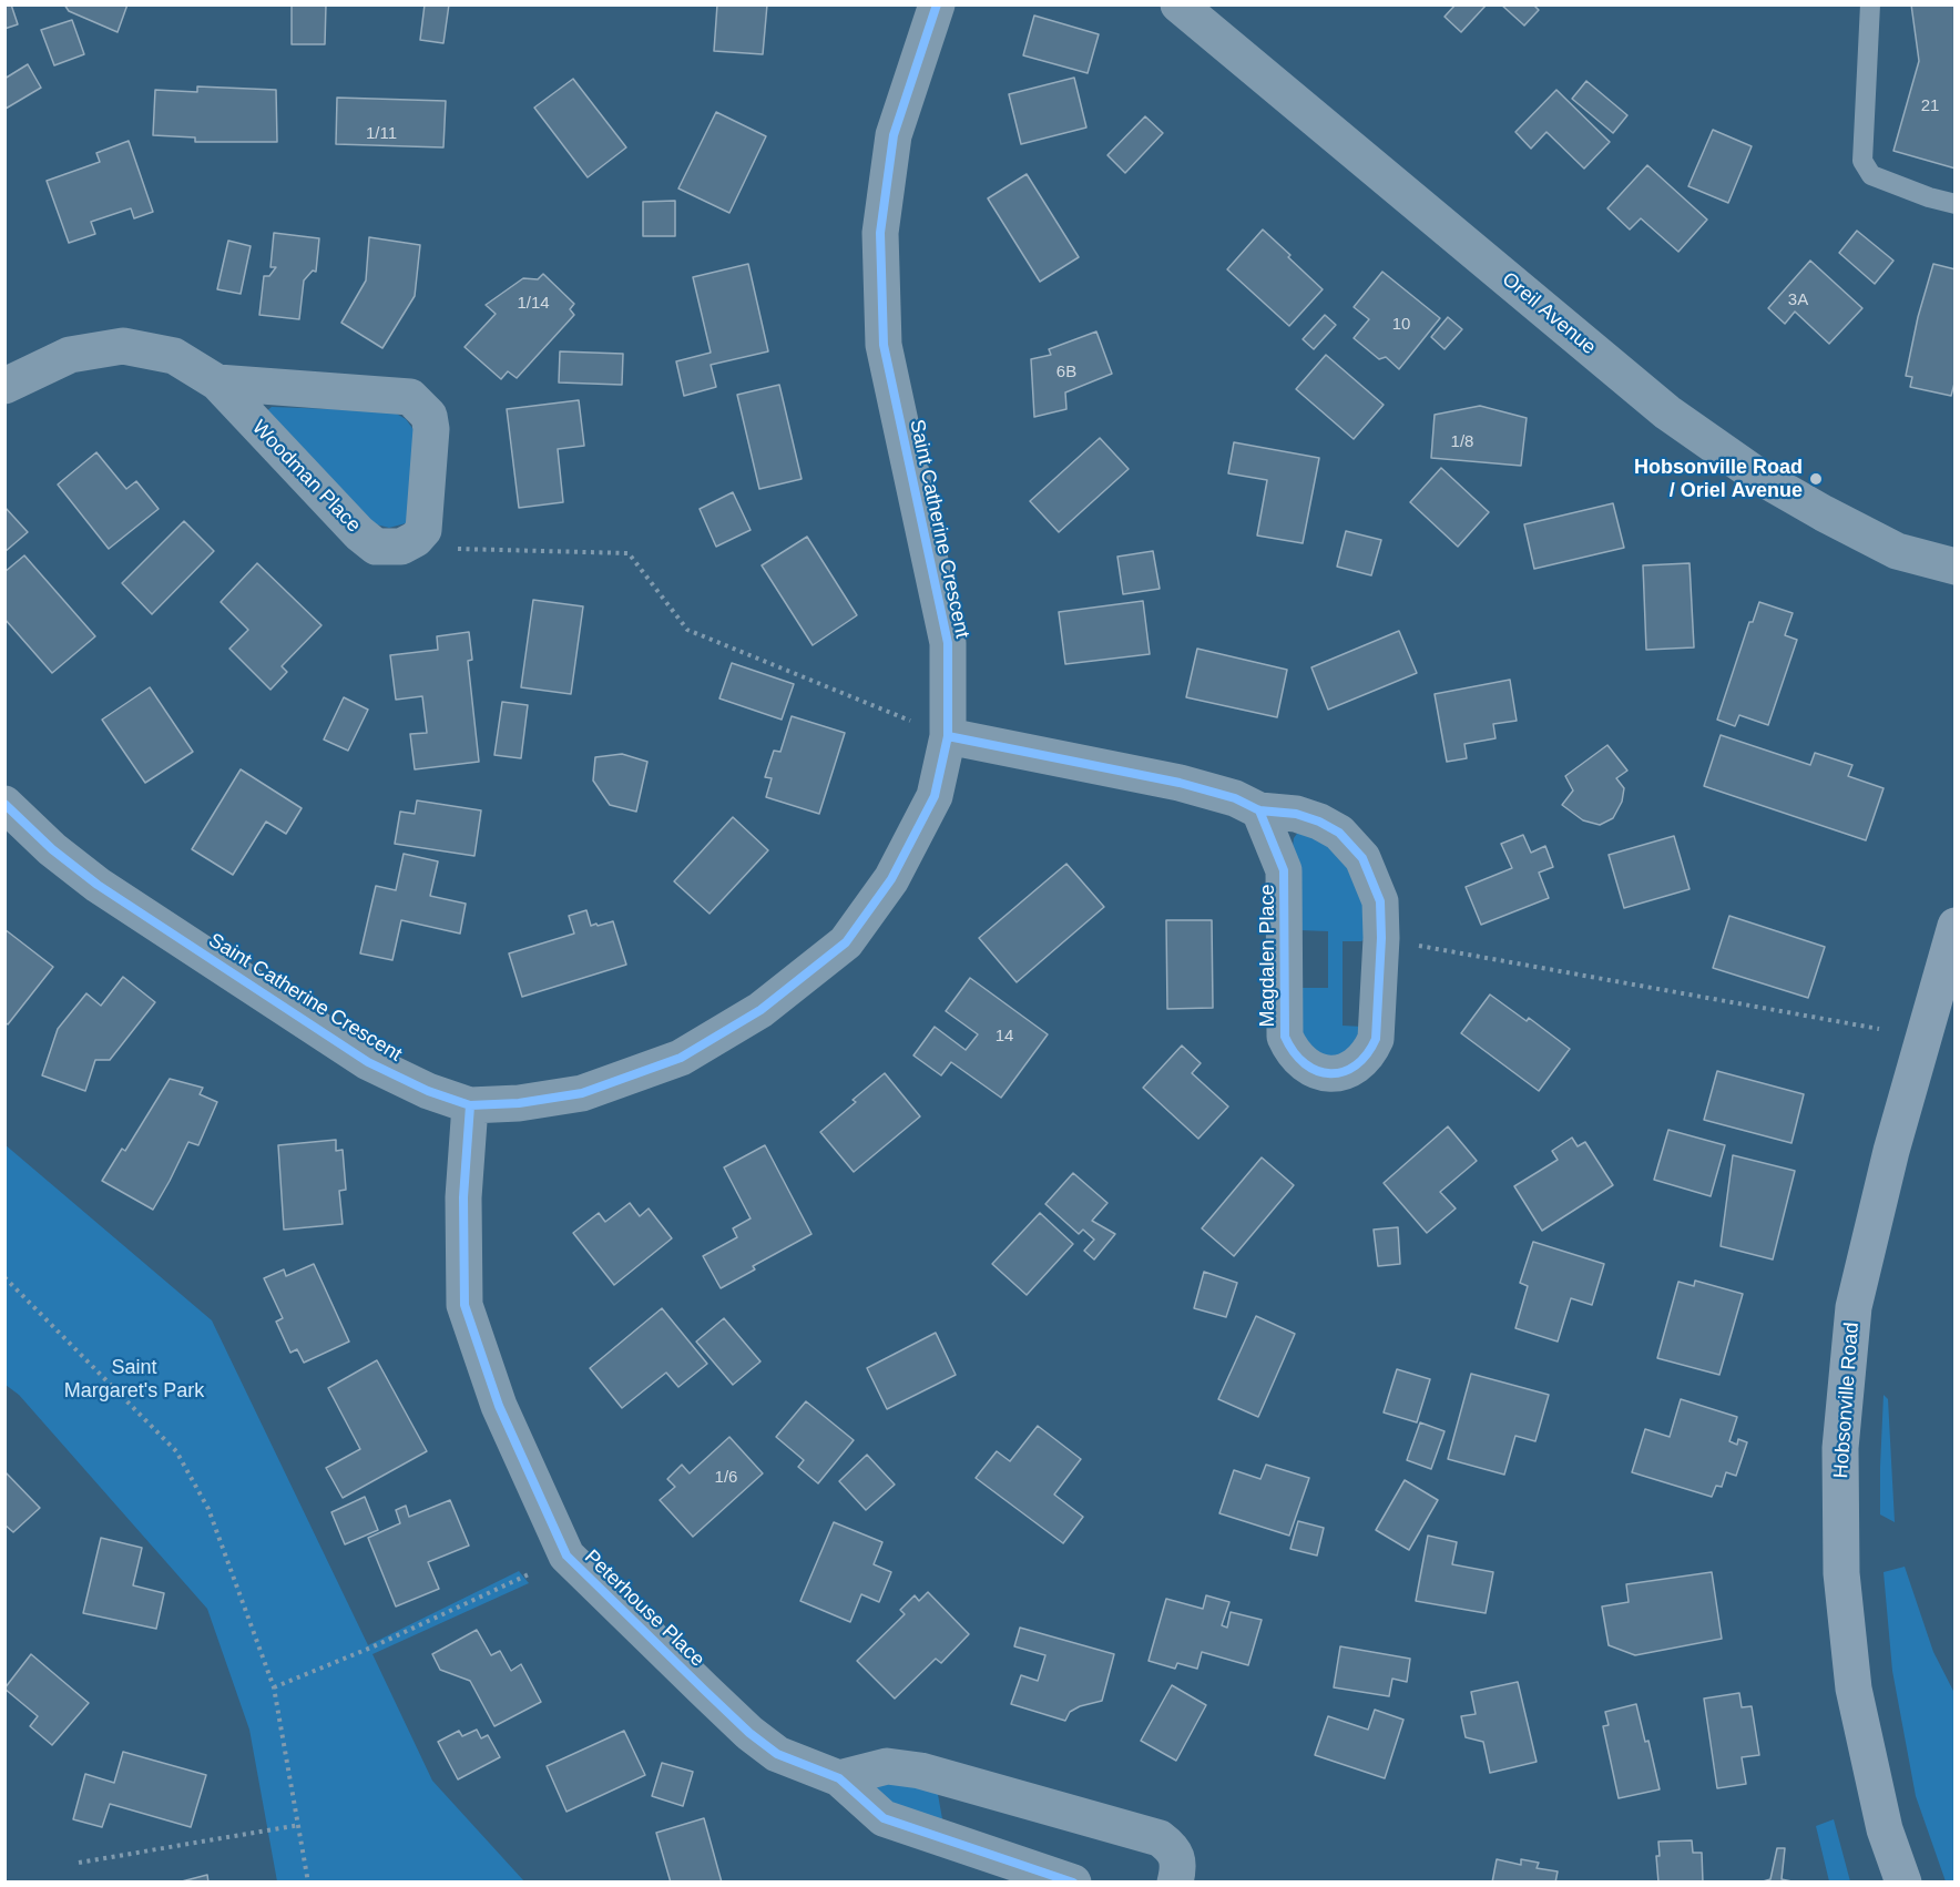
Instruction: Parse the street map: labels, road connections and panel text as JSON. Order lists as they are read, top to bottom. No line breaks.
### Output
{"streets":{"main road":["Hobsonville Road"],"street":["Oreil Avenue","Woodman Place","Saint Catherine Crescent","Magdalen Place","Peterhouse Place"]},"crossings":[["Saint Catherine Crescent","Magdalen Place"],["Saint Catherine Crescent","Peterhouse Place"]],"parks":["Saint Margaret's Park"],"places":["Hobsonville Road / Oriel Avenue"],"house_numbers":["21","1/11","3A","1/14","10","6B","1/8","14","1/6"]}
